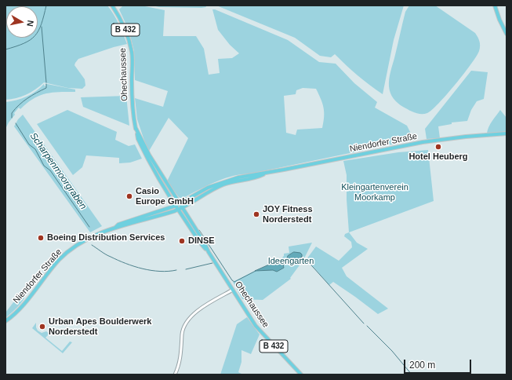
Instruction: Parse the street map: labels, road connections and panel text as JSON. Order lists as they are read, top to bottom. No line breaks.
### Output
{"streets":{"main road":["B 432","Ohechaussee","Niendorfer Straße"]},"crossings":[["Ohechaussee","Niendorfer Straße"]],"water":["Scharpenmoorgraben"],"parks":["Kleingartenverein Moorkamp","Ideengarten"],"places":["Hotel Heuberg","Casio Europe GmbH","JOY Fitness Norderstedt","Boeing Distribution Services","DINSE","Urban Apes Boulderwerk Norderstedt"],"scale_bar":"200 m","north":"right"}
